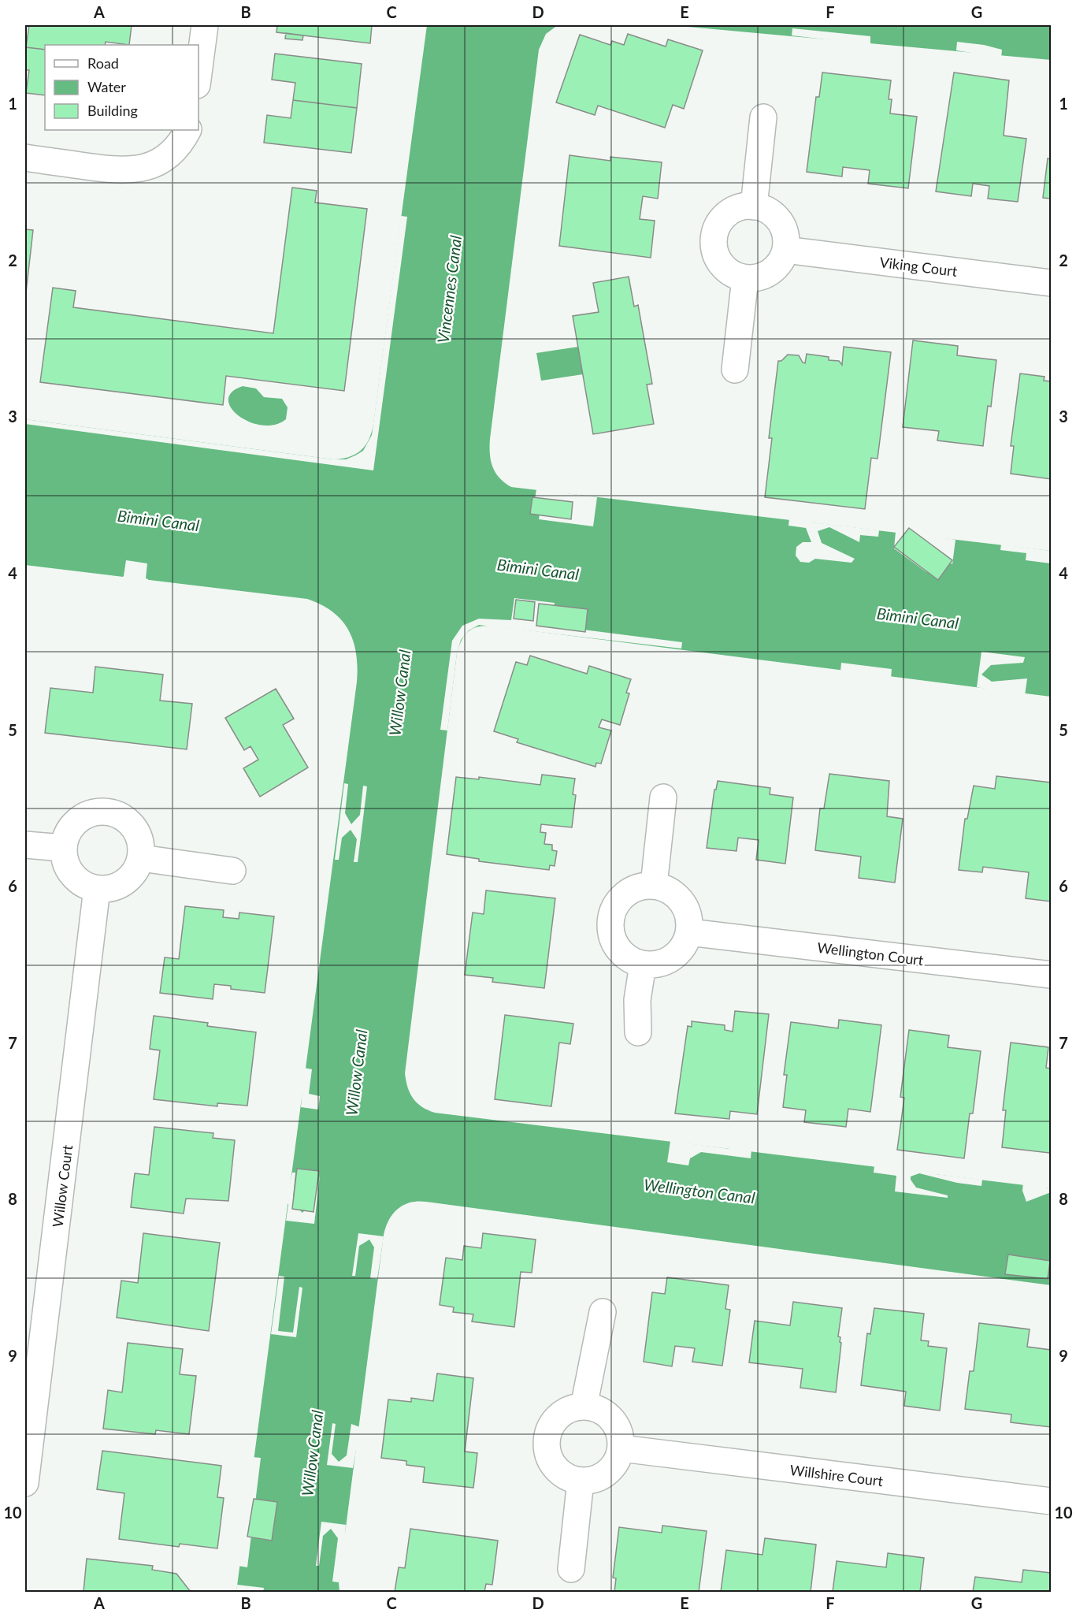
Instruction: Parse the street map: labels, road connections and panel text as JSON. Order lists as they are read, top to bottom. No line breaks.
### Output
{"streets":{"street":["Viking Court","Wellington Court","Willow Court","Willshire Court"]},"water":["Vincennes Canal","Bimini Canal","Willow Canal","Wellington Canal"],"legend":["Road","Water","Building"],"grid":{"columns":["A","B","C","D","E","F","G"],"rows":["1","2","3","4","5","6","7","8","9","10"]}}
